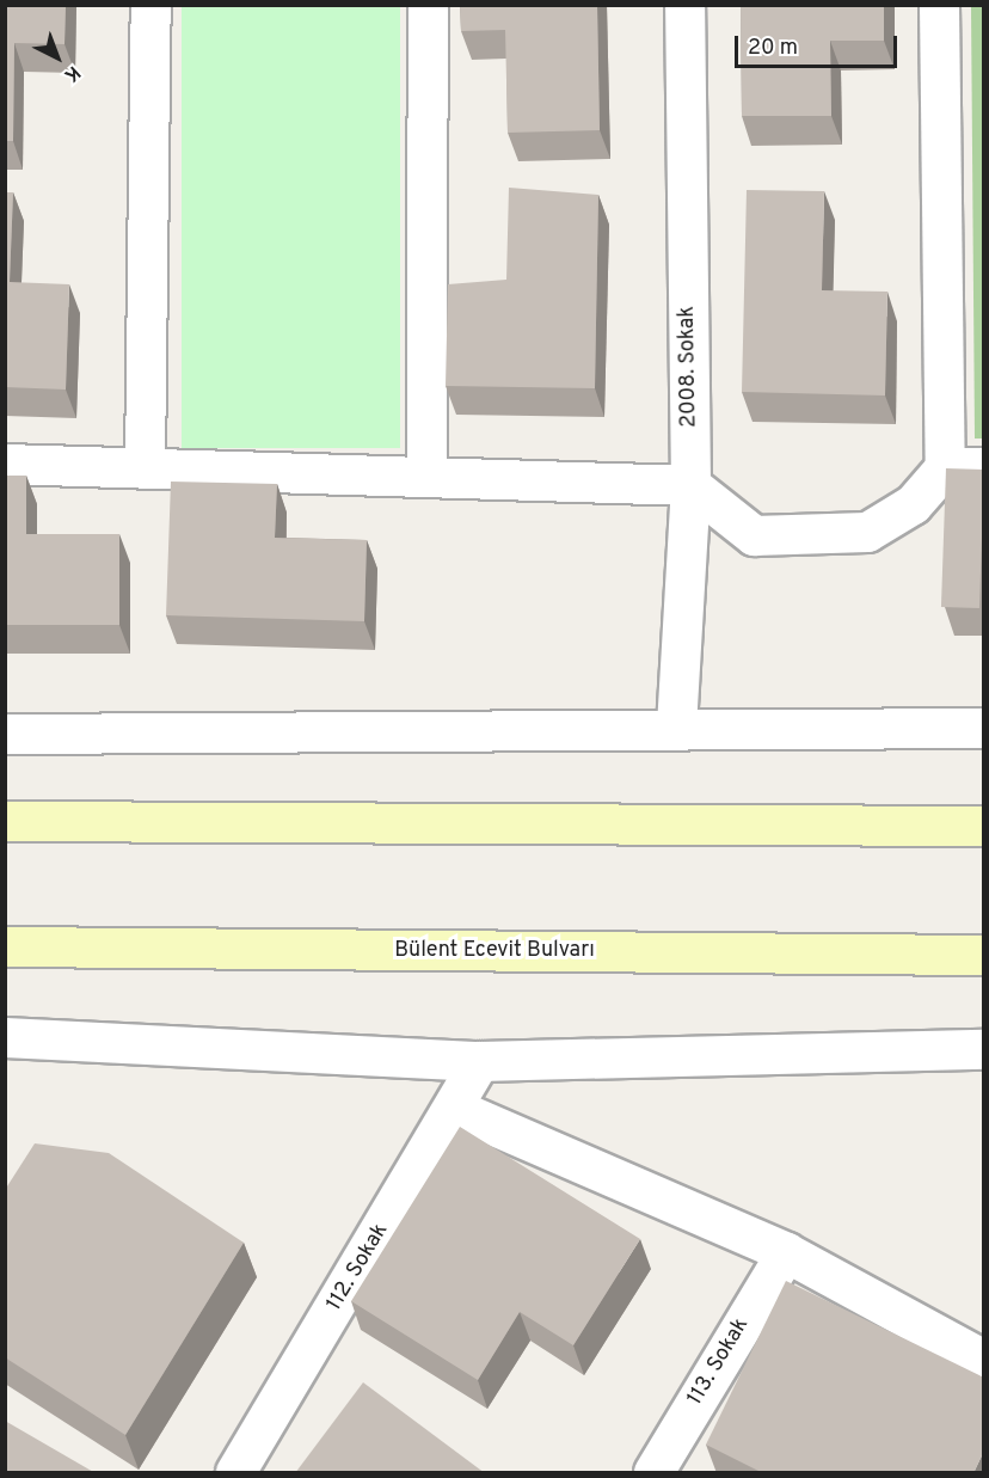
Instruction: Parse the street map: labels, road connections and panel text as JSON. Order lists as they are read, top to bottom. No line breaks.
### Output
{"streets":{"main road":["Bülent Ecevit Bulvarı"],"street":["2008. Sokak","112. Sokak","113. Sokak"]},"scale_bar":"20 m","north":"bottom right"}
